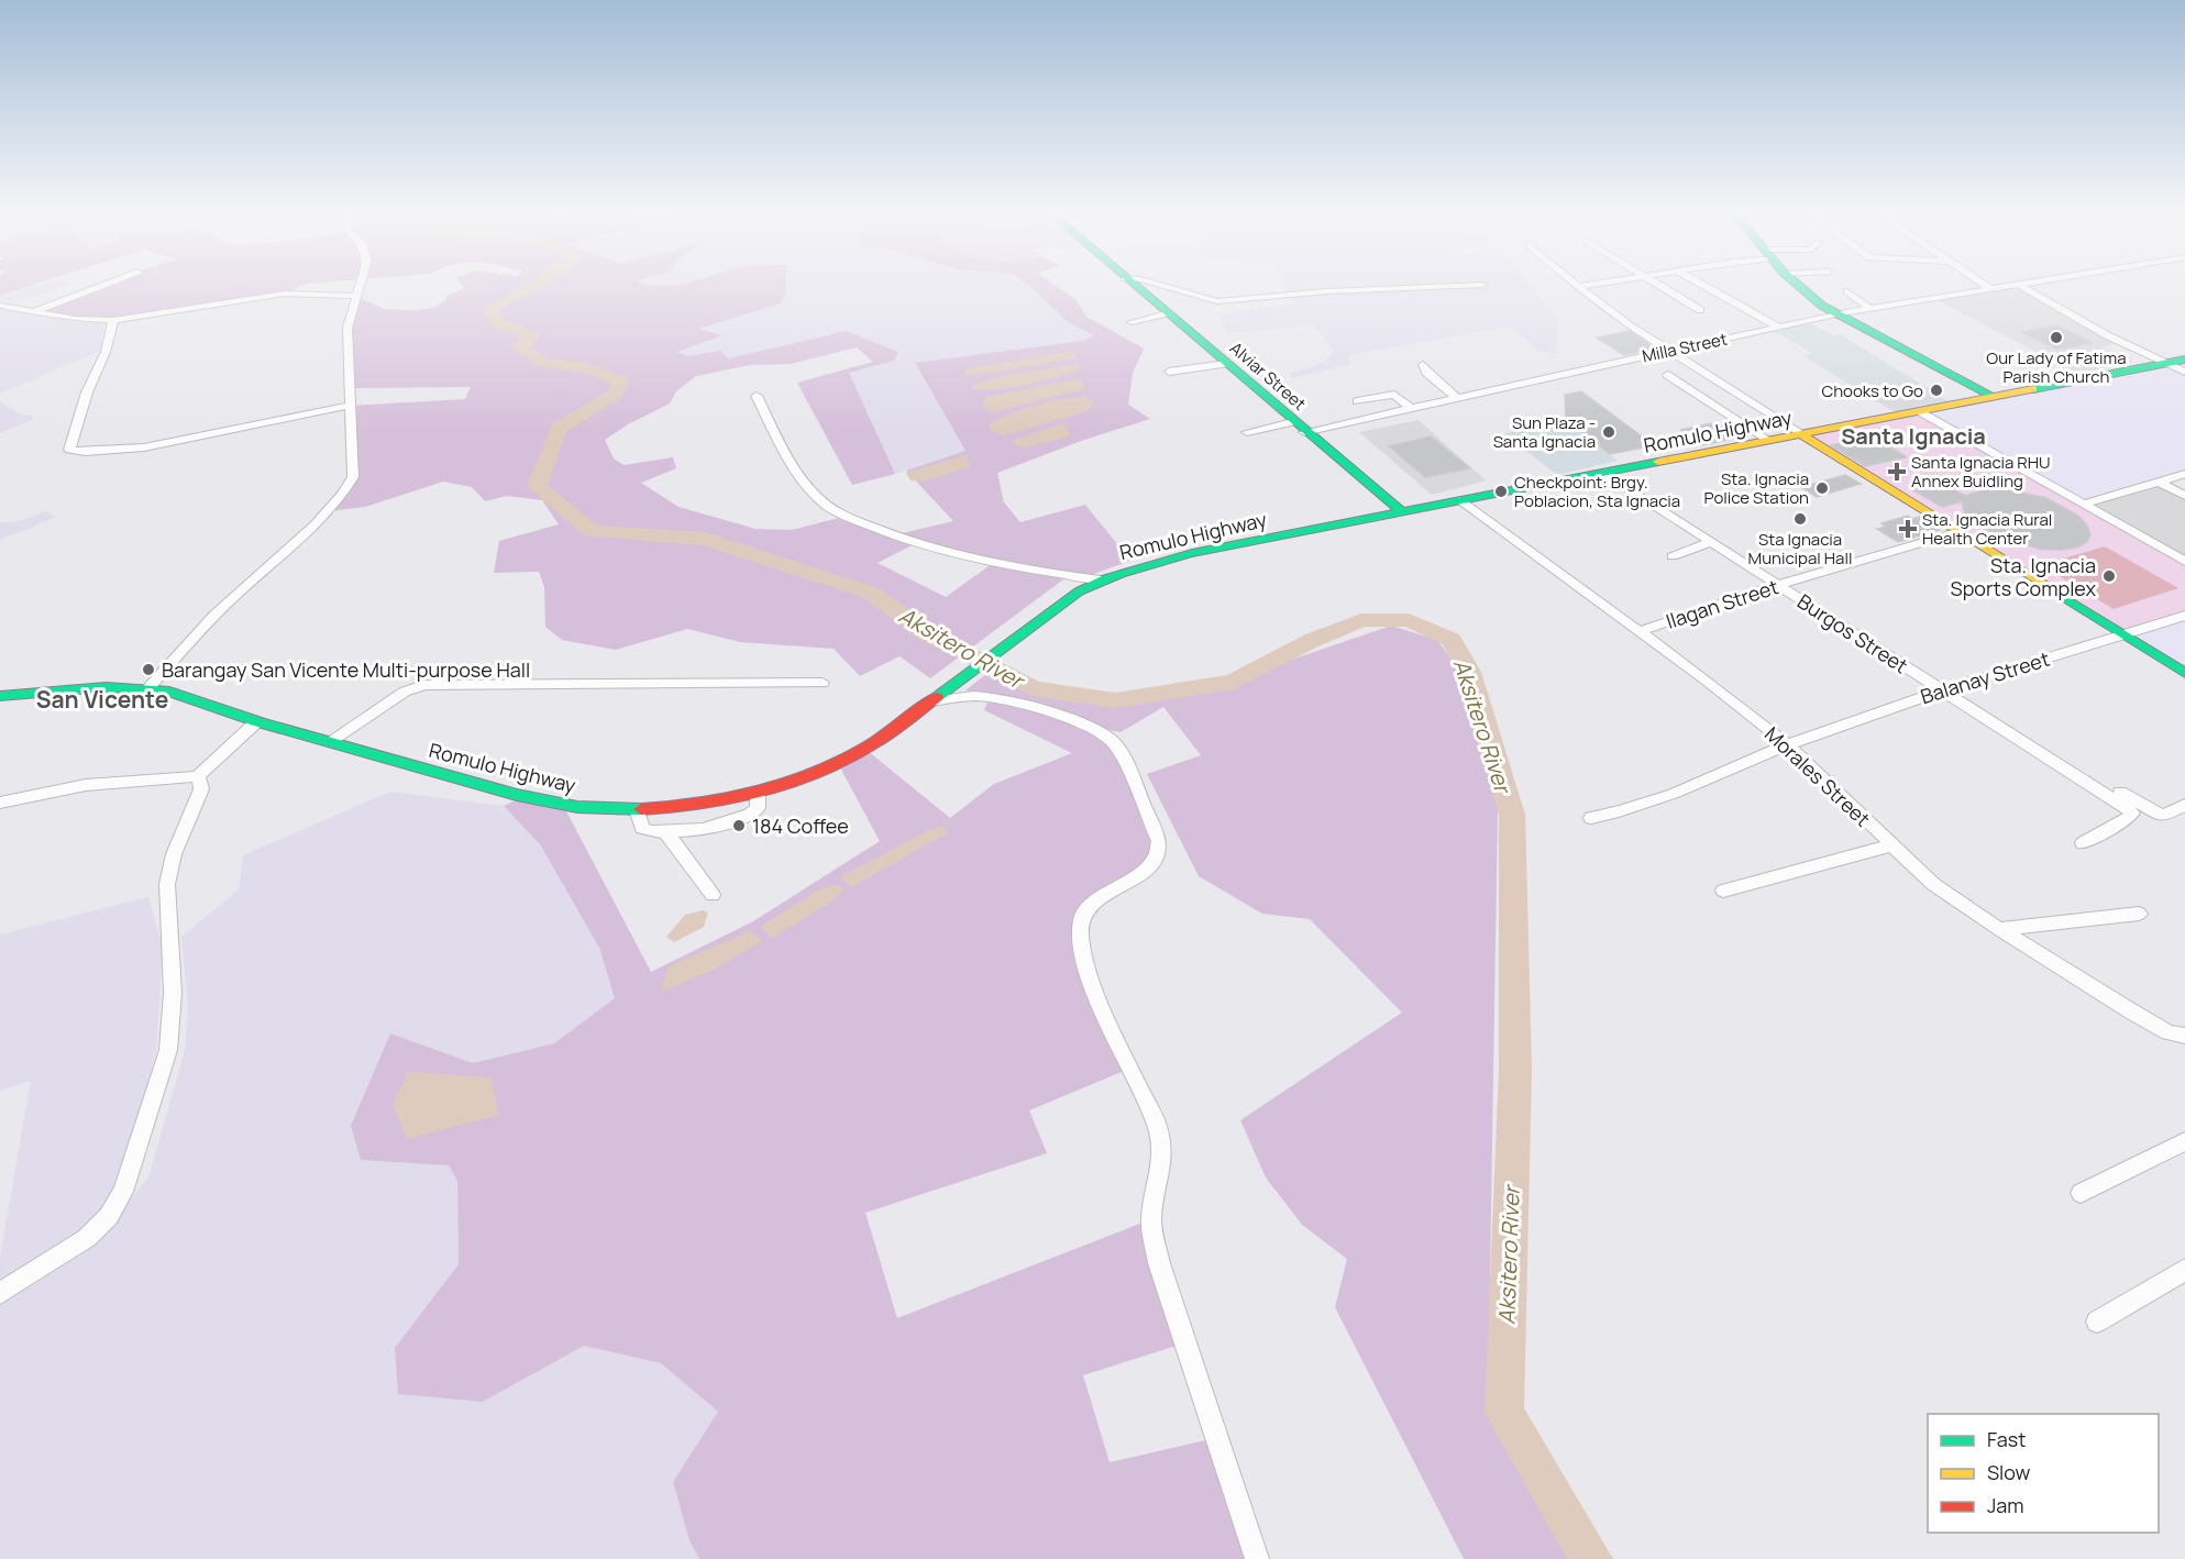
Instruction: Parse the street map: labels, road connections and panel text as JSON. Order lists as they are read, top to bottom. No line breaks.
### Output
{"streets":{"main road":["Alviar Street","Romulo Highway"],"street":["Milla Street","Ilagan Street","Burgos Street","Balanay Street","Morales Street"]},"crossings":[["Milla Street","Alviar Street"],["Alviar Street","Romulo Highway"],["Romulo Highway","Burgos Street"],["Romulo Highway","Morales Street"],["Ilagan Street","Burgos Street"],["Ilagan Street","Morales Street"],["Burgos Street","Balanay Street"],["Balanay Street","Morales Street"]],"districts":["Santa Ignacia","San Vicente"],"water":["Aksitero River"],"places":{"other":["Our Lady of Fatima Parish Church","Chooks to Go","Sun Plaza - Santa Ignacia","Sta. Ignacia Police Station","Checkpoint: Brgy. Poblacion, Sta Ignacia","Sta Ignacia Municipal Hall","Sta. Ignacia Sports Complex","Barangay San Vicente Multi-purpose Hall","184 Coffee"],"health":["Santa Ignacia RHU Annex Buidling","Sta. Ignacia Rural Health Center"]},"legend":["Fast","Slow","Jam"]}
